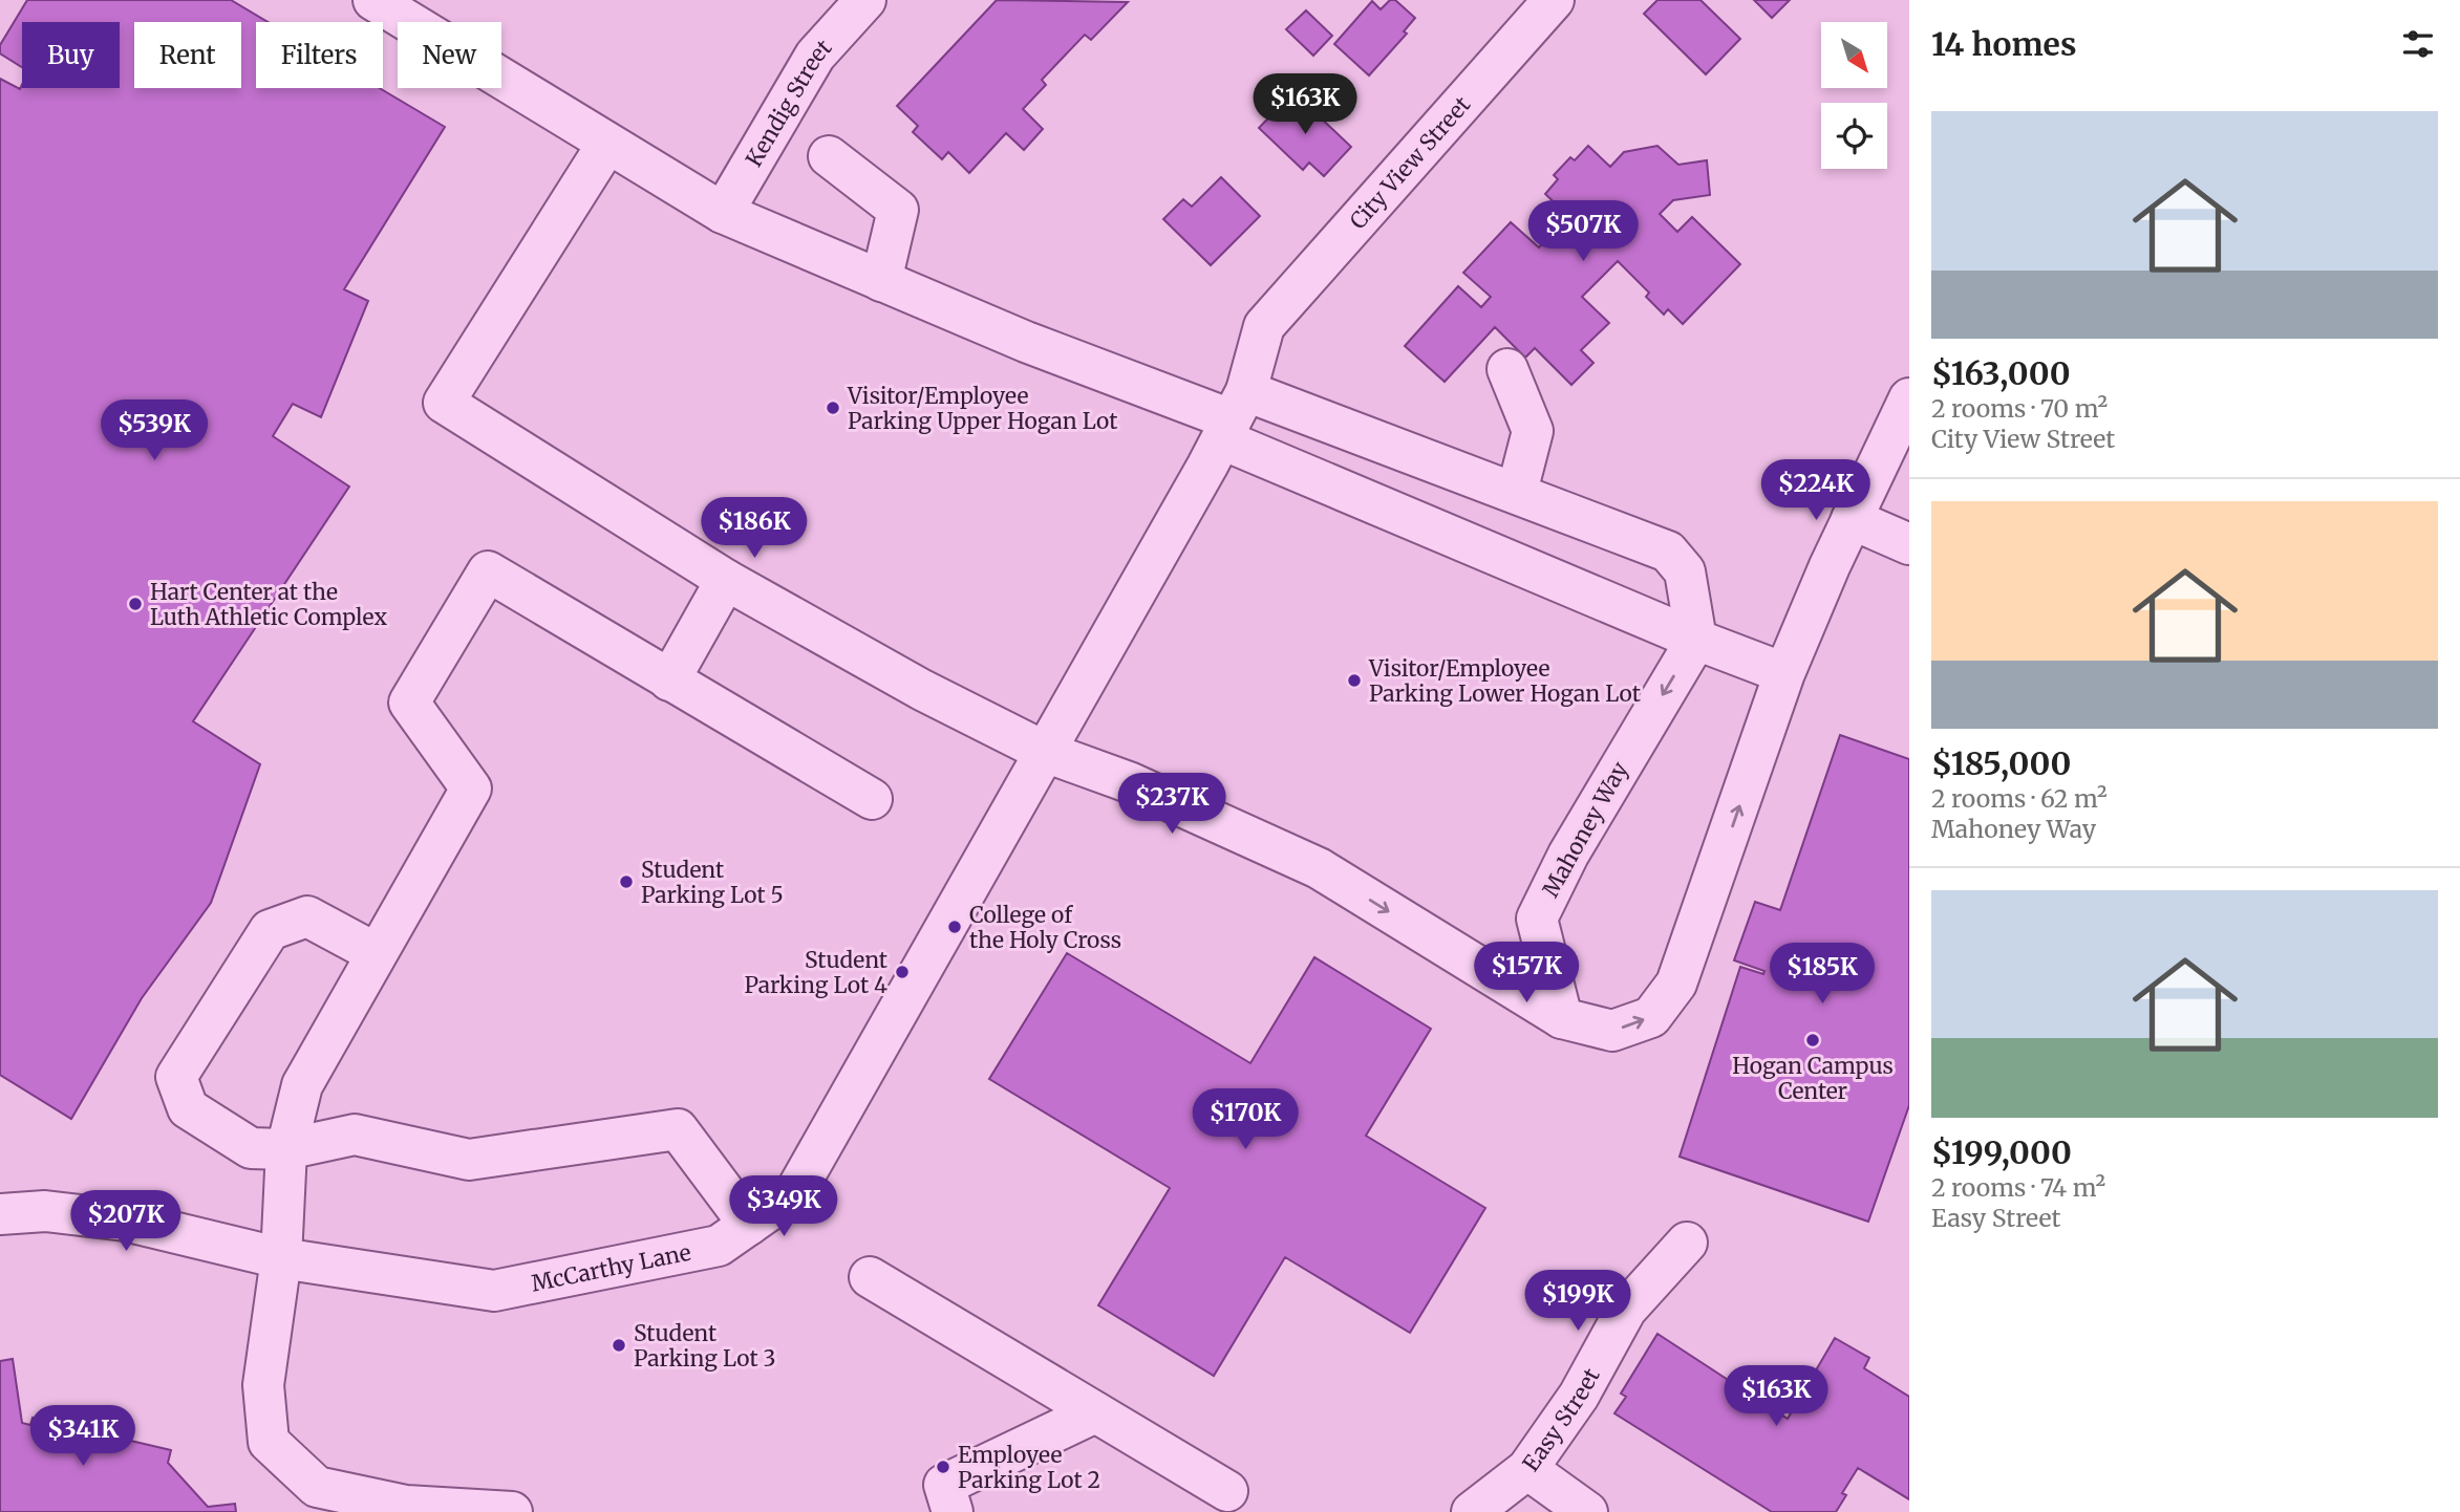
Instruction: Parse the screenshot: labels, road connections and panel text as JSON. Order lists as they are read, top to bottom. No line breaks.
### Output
{"streets":{"street":["Kendig Street","City View Street","Mahoney Way","McCarthy Lane","Easy Street"]},"crossings":[["City View Street","McCarthy Lane"]],"one_way":["Mahoney Way"],"places":["Visitor/Employee Parking Upper Hogan Lot","Hart Center at the Luth Athletic Complex","Visitor/Employee Parking Lower Hogan Lot","Student Parking Lot 5","College of the Holy Cross","Student Parking Lot 4","Hogan Campus Center","Student Parking Lot 3","Employee Parking Lot 2"],"north":"bottom right","page":{"heading":"14 homes","chip":["Buy","Rent","Filters","New"],"price":["$163K","$507K","$539K","$224K","$186K","$237K","$157K","$185K","$170K","$349K","$207K","$199K","$163K","$341K"],"list":[{"name":"$163,000","note":"2 rooms · 70 m² · City View Street"},{"name":"$185,000","note":"2 rooms · 62 m² · Mahoney Way"},{"name":"$199,000","note":"2 rooms · 74 m² · Easy Street"}]}}
